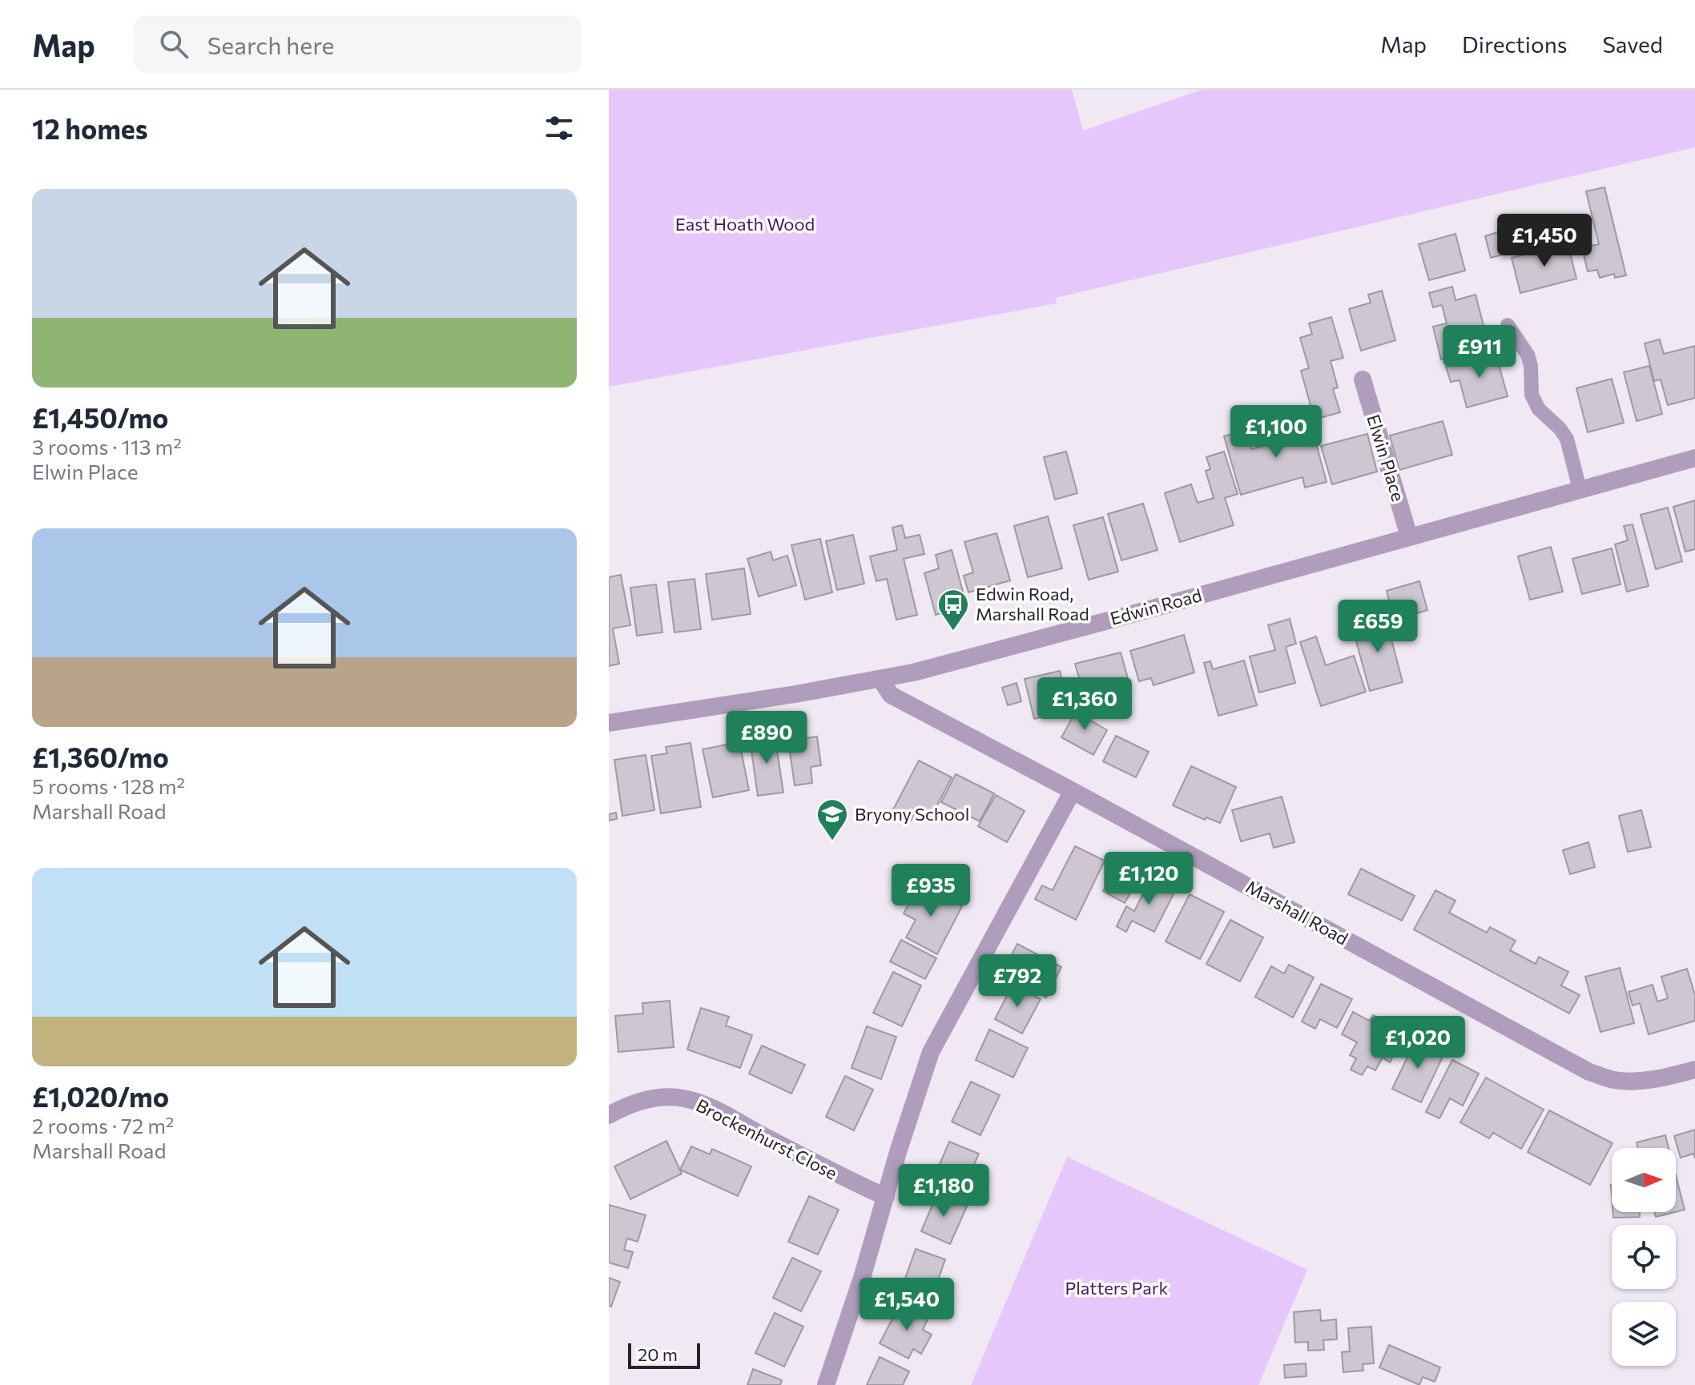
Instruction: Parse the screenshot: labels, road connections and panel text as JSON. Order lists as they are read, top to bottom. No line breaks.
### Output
{"streets":{"street":["Elwin Place","Edwin Road","Marshall Road","Brockenhurst Close"]},"crossings":[["Elwin Place","Edwin Road"],["Edwin Road","Marshall Road"]],"parks":["East Hoath Wood","Platters Park"],"places":{"bus stop":["Edwin Road, Marshall Road"],"school or university":["Bryony School"]},"scale_bar":"20 m","north":"right","page":{"header":"Map","search":"Search here","nav":["Map","Directions","Saved"],"heading":"12 homes","list":[{"name":"£1,450/mo","note":"3 rooms · 113 m² · Elwin Place"},{"name":"£1,360/mo","note":"5 rooms · 128 m² · Marshall Road"},{"name":"£1,020/mo","note":"2 rooms · 72 m² · Marshall Road"}],"price":["£1,450","£911","£1,100","£659","£1,360","£890","£1,120","£935","£792","£1,020","£1,180","£1,540"],"scale":"20 m"}}
